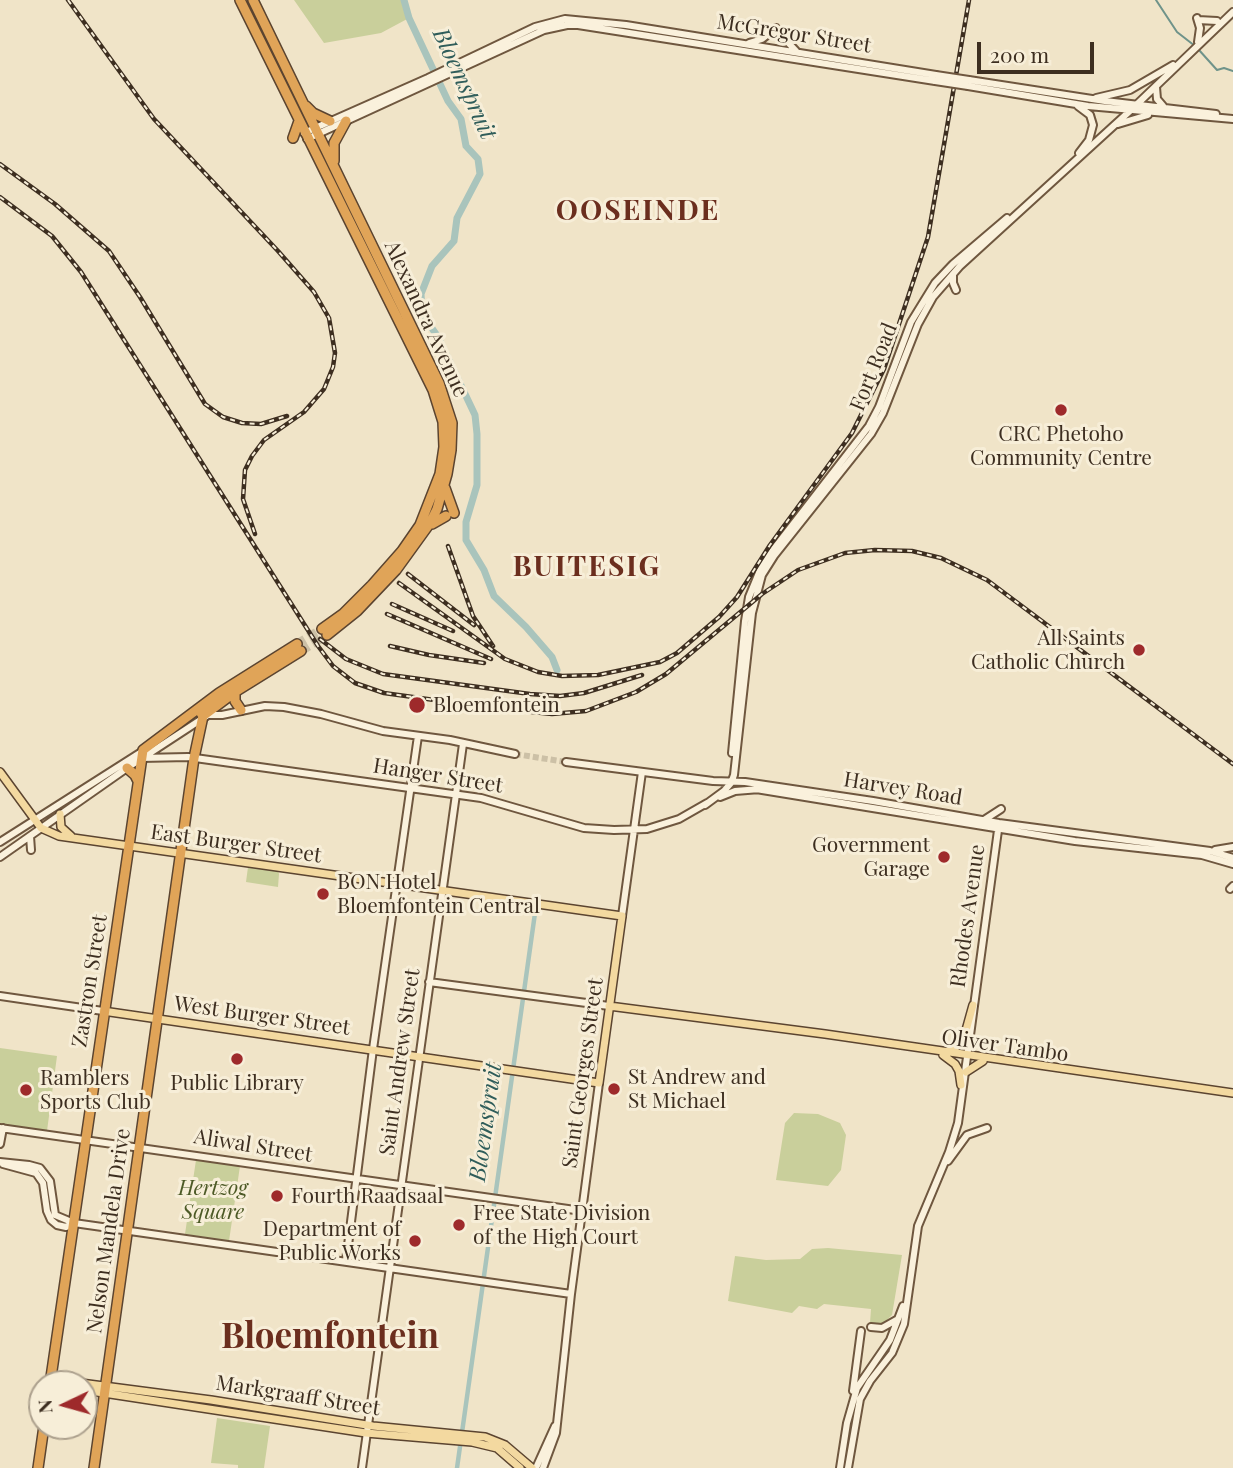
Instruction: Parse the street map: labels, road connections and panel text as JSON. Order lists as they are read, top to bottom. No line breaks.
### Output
{"streets":{"highway":["Alexandra Avenue","Zastron Street","Nelson Mandela Drive"],"main road":["McGregor Street","Fort Road","Hanger Street","Harvey Road","East Burger Street","Rhodes Avenue","West Burger Street","Oliver Tambo","Saint Andrew Street","Saint Georges Street","Aliwal Street","Markgraaff Street"]},"crossings":[["McGregor Street","Alexandra Avenue"],["McGregor Street","Fort Road"],["Fort Road","Harvey Road"],["Hanger Street","Harvey Road"],["Hanger Street","Zastron Street"],["Hanger Street","Saint Andrew Street"],["Hanger Street","Saint Georges Street"],["Hanger Street","Nelson Mandela Drive"],["Harvey Road","Rhodes Avenue"],["Harvey Road","Saint Georges Street"],["East Burger Street","Zastron Street"],["East Burger Street","Saint Andrew Street"],["East Burger Street","Saint Georges Street"],["East Burger Street","Nelson Mandela Drive"],["Rhodes Avenue","Oliver Tambo"],["Zastron Street","West Burger Street"],["Zastron Street","Aliwal Street"],["West Burger Street","Saint Andrew Street"],["West Burger Street","Saint Georges Street"],["West Burger Street","Nelson Mandela Drive"],["Oliver Tambo","Saint Andrew Street"],["Oliver Tambo","Saint Georges Street"],["Saint Andrew Street","Aliwal Street"],["Saint Andrew Street","Markgraaff Street"],["Saint Georges Street","Aliwal Street"],["Saint Georges Street","Markgraaff Street"],["Aliwal Street","Nelson Mandela Drive"],["Nelson Mandela Drive","Markgraaff Street"]],"districts":["OOSEINDE","BUITESIG","Bloemfontein"],"water":["Bloemspruit"],"parks":["Hertzog Square"],"places":["CRC Phetoho Community Centre","All Saints Catholic Church","Bloemfontein","Government Garage","BON Hotel Bloemfontein Central","Public Library","St Andrew and St Michael","Ramblers Sports Club","Fourth Raadsaal","Free State Division of the High Court","Department of Public Works"],"scale_bar":"200 m","north":"left"}
